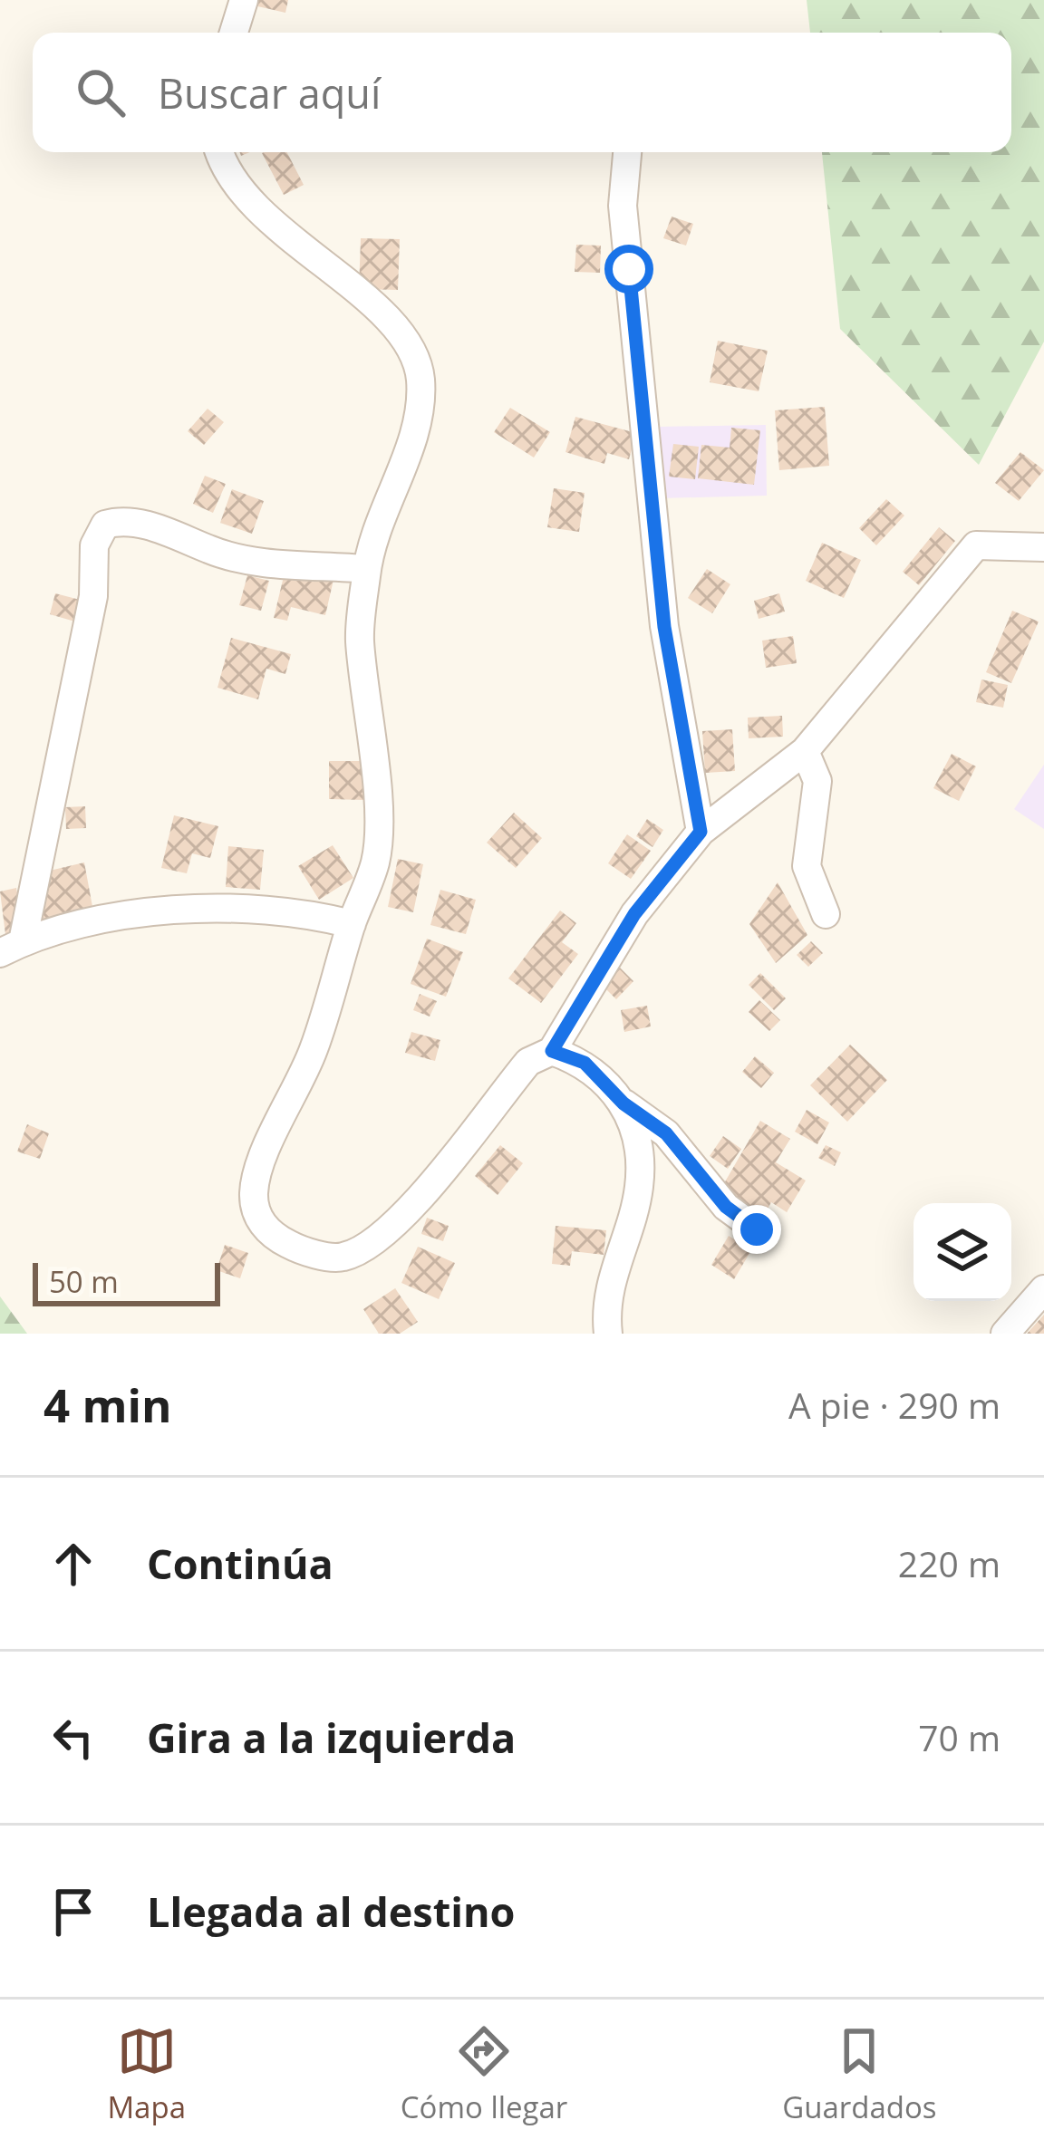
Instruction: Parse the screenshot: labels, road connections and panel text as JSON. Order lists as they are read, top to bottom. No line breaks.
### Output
{"scale_bar":"50 m","page":{"search":"Buscar aquí","scale":"50 m","heading":["4 min","A pie · 290 m"],"list":[["Continúa","220 m"],["Gira a la izquierda","70 m"],"Llegada al destino"],"nav":["Mapa","Cómo llegar","Guardados"]}}
